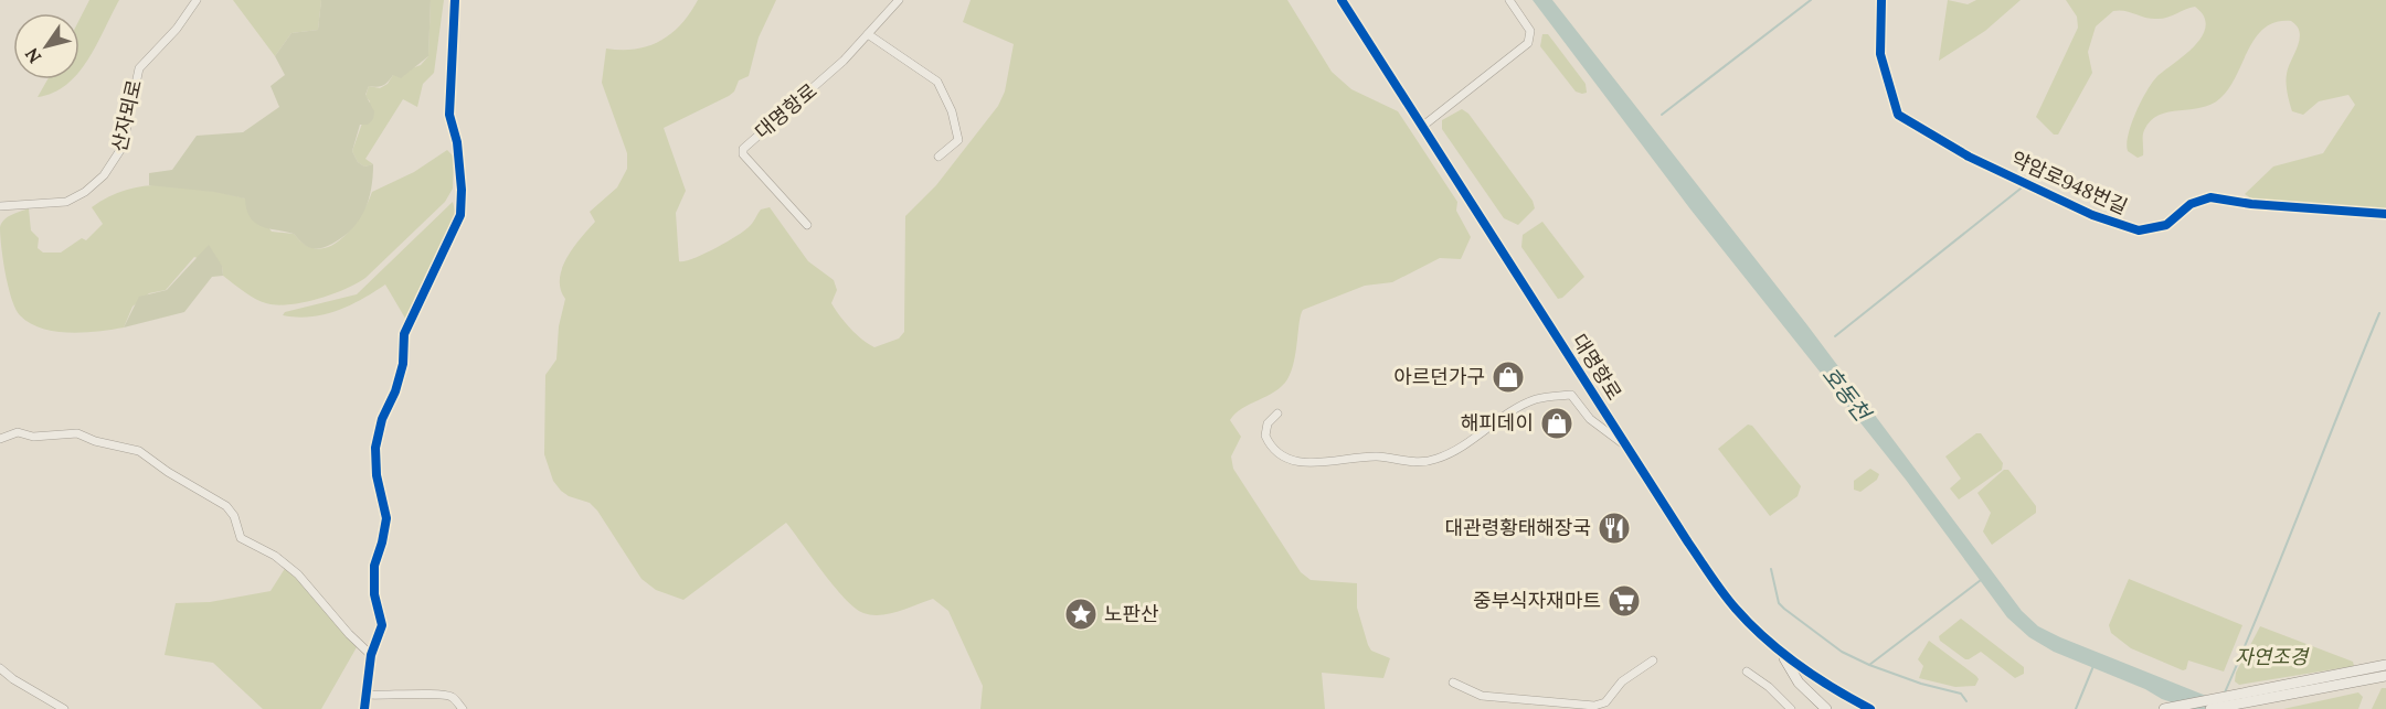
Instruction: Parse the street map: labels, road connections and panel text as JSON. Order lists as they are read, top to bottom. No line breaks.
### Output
{"streets":{"main road":["대명항로"],"street":["산자뫼로","약암로948번길"]},"water":["호동천"],"parks":["자연조경"],"places":{"shop":["아르던가구","해피데이"],"restaurant":["대관령황태해장국"],"supermarket":["중부식자재마트"],"place":["노판산"]},"north":"bottom left"}
